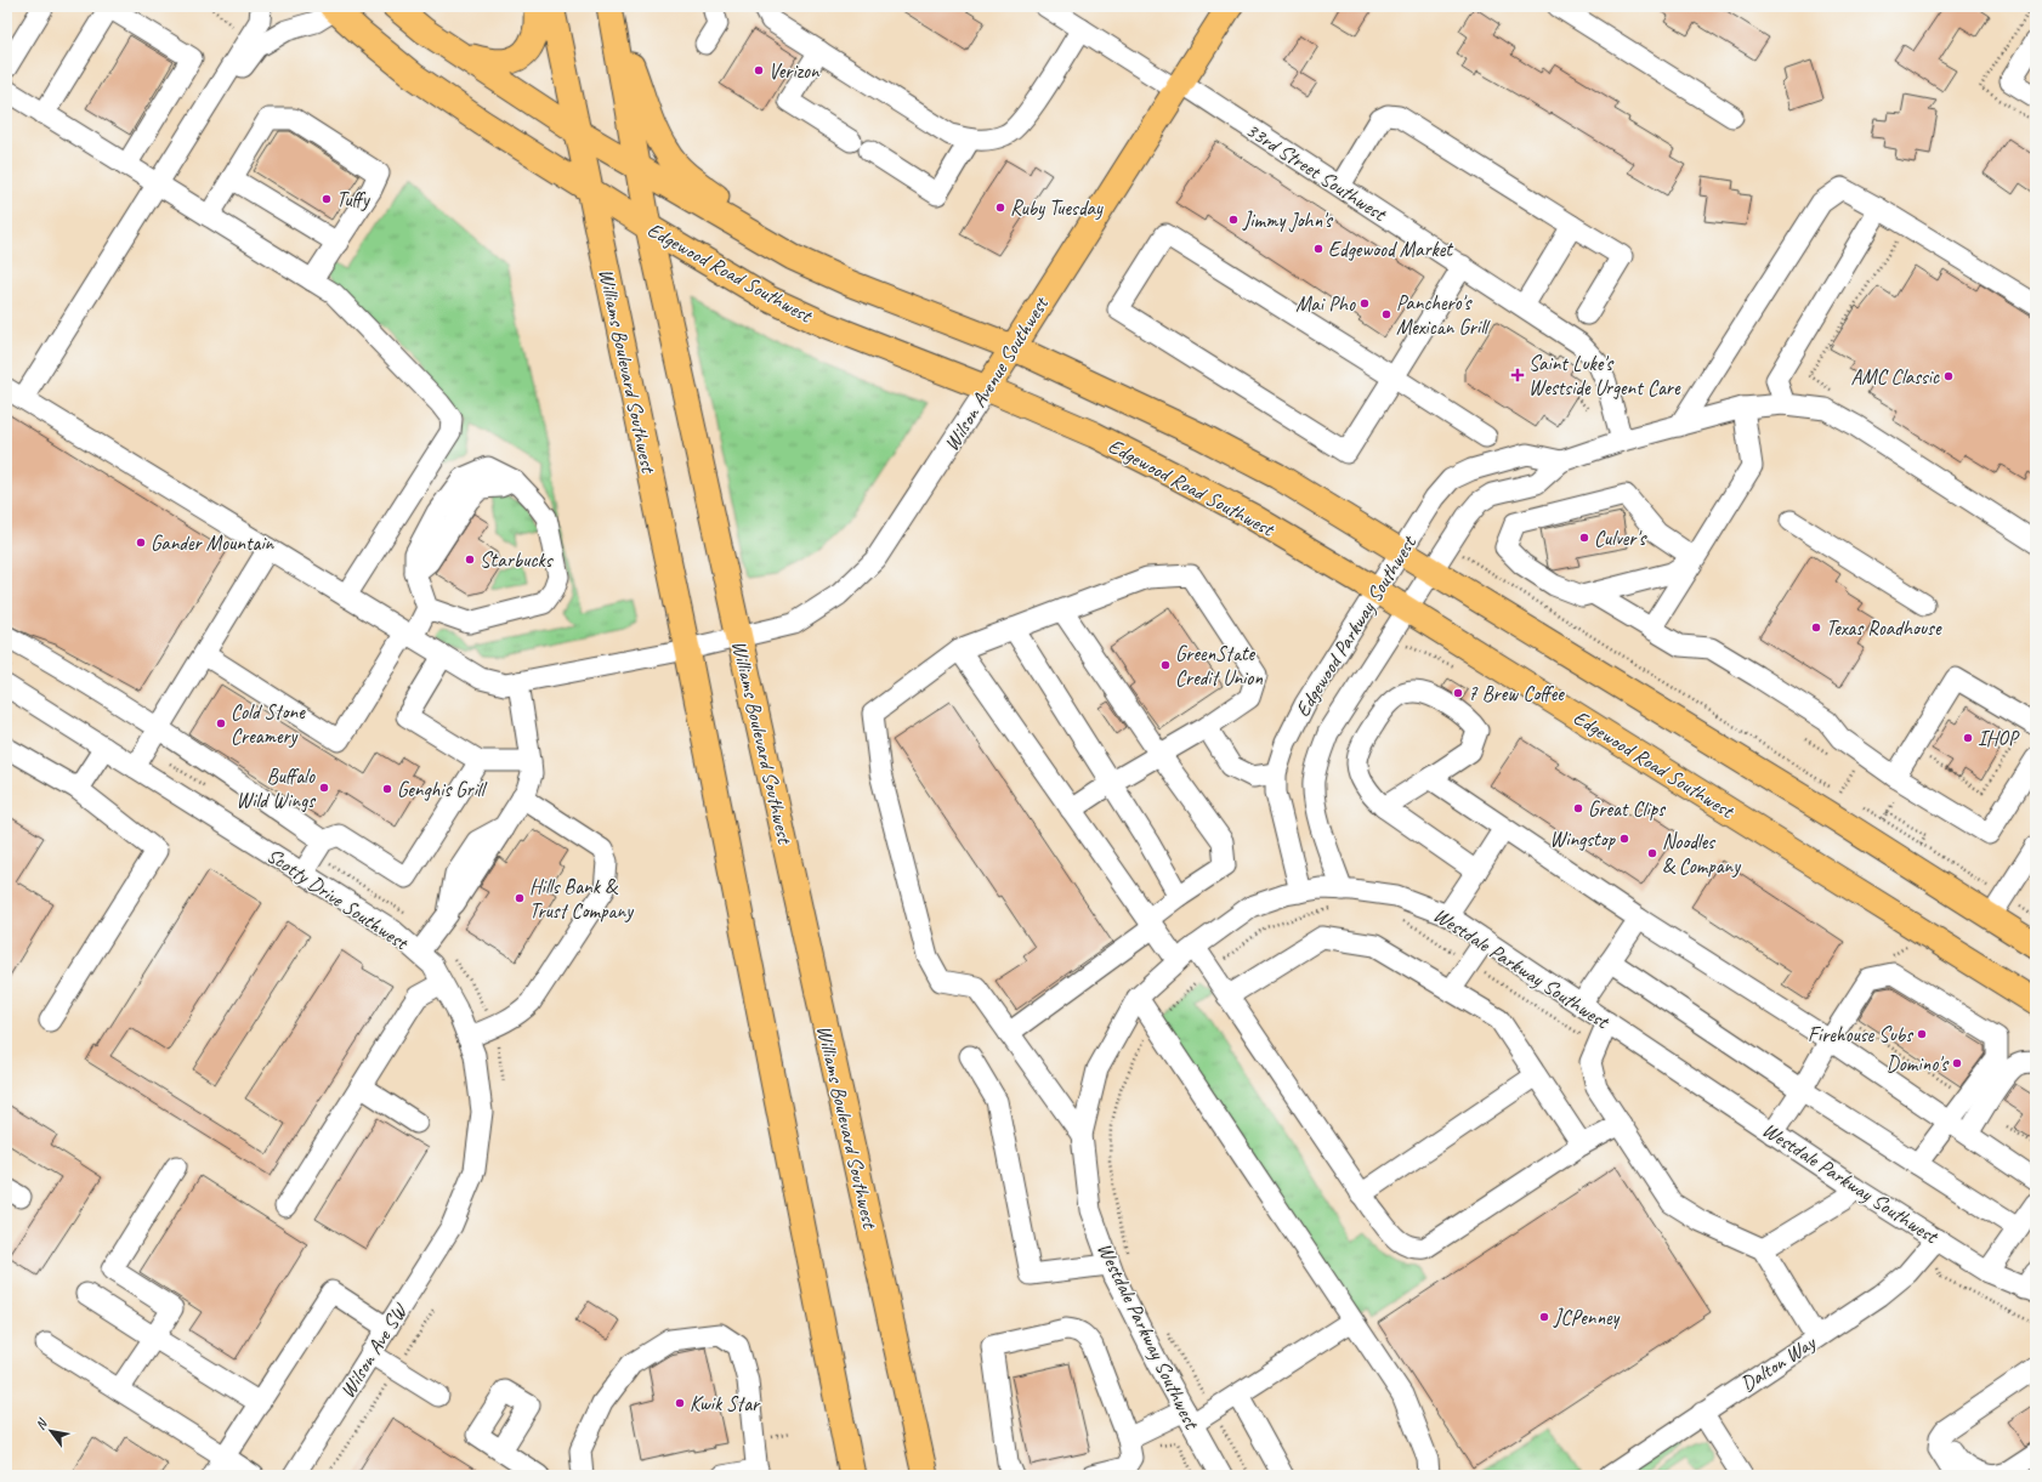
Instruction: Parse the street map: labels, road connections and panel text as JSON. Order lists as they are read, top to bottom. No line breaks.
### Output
{"streets":{"main road":["Edgewood Road Southwest","Williams Boulevard Southwest","Wilson Avenue Southwest"],"street":["33rd Street Southwest","Edgewood Parkway Southwest","Scotty Drive Southwest","Westdale Parkway Southwest","Wilson Ave SW","Dalton Way"]},"crossings":[["33rd Street Southwest","Wilson Avenue Southwest"],["33rd Street Southwest","Edgewood Parkway Southwest"],["Edgewood Road Southwest","Williams Boulevard Southwest"],["Edgewood Road Southwest","Wilson Avenue Southwest"],["Edgewood Road Southwest","Edgewood Parkway Southwest"],["Williams Boulevard Southwest","Wilson Avenue Southwest"],["Edgewood Parkway Southwest","Westdale Parkway Southwest"],["Scotty Drive Southwest","Wilson Ave SW"],["Westdale Parkway Southwest","Dalton Way"]],"places":{"other":["Verizon","Tuffy","Ruby Tuesday","Jimmy John's","Edgewood Market","Mai Pho","Panchero's Mexican Grill","AMC Classic","Culver's","Gander Mountain","Starbucks","Texas Roadhouse","GreenState Credit Union","7 Brew Coffee","Cold Stone Creamery","IHOP","Buffalo Wild Wings","Genghis Grill","Great Clips","Wingstop","Noodles & Company","Hills Bank & Trust Company","Firehouse Subs","Domino's","JCPenney","Kwik Star"],"health":["Saint Luke's Westside Urgent Care"]},"north":"top left"}
